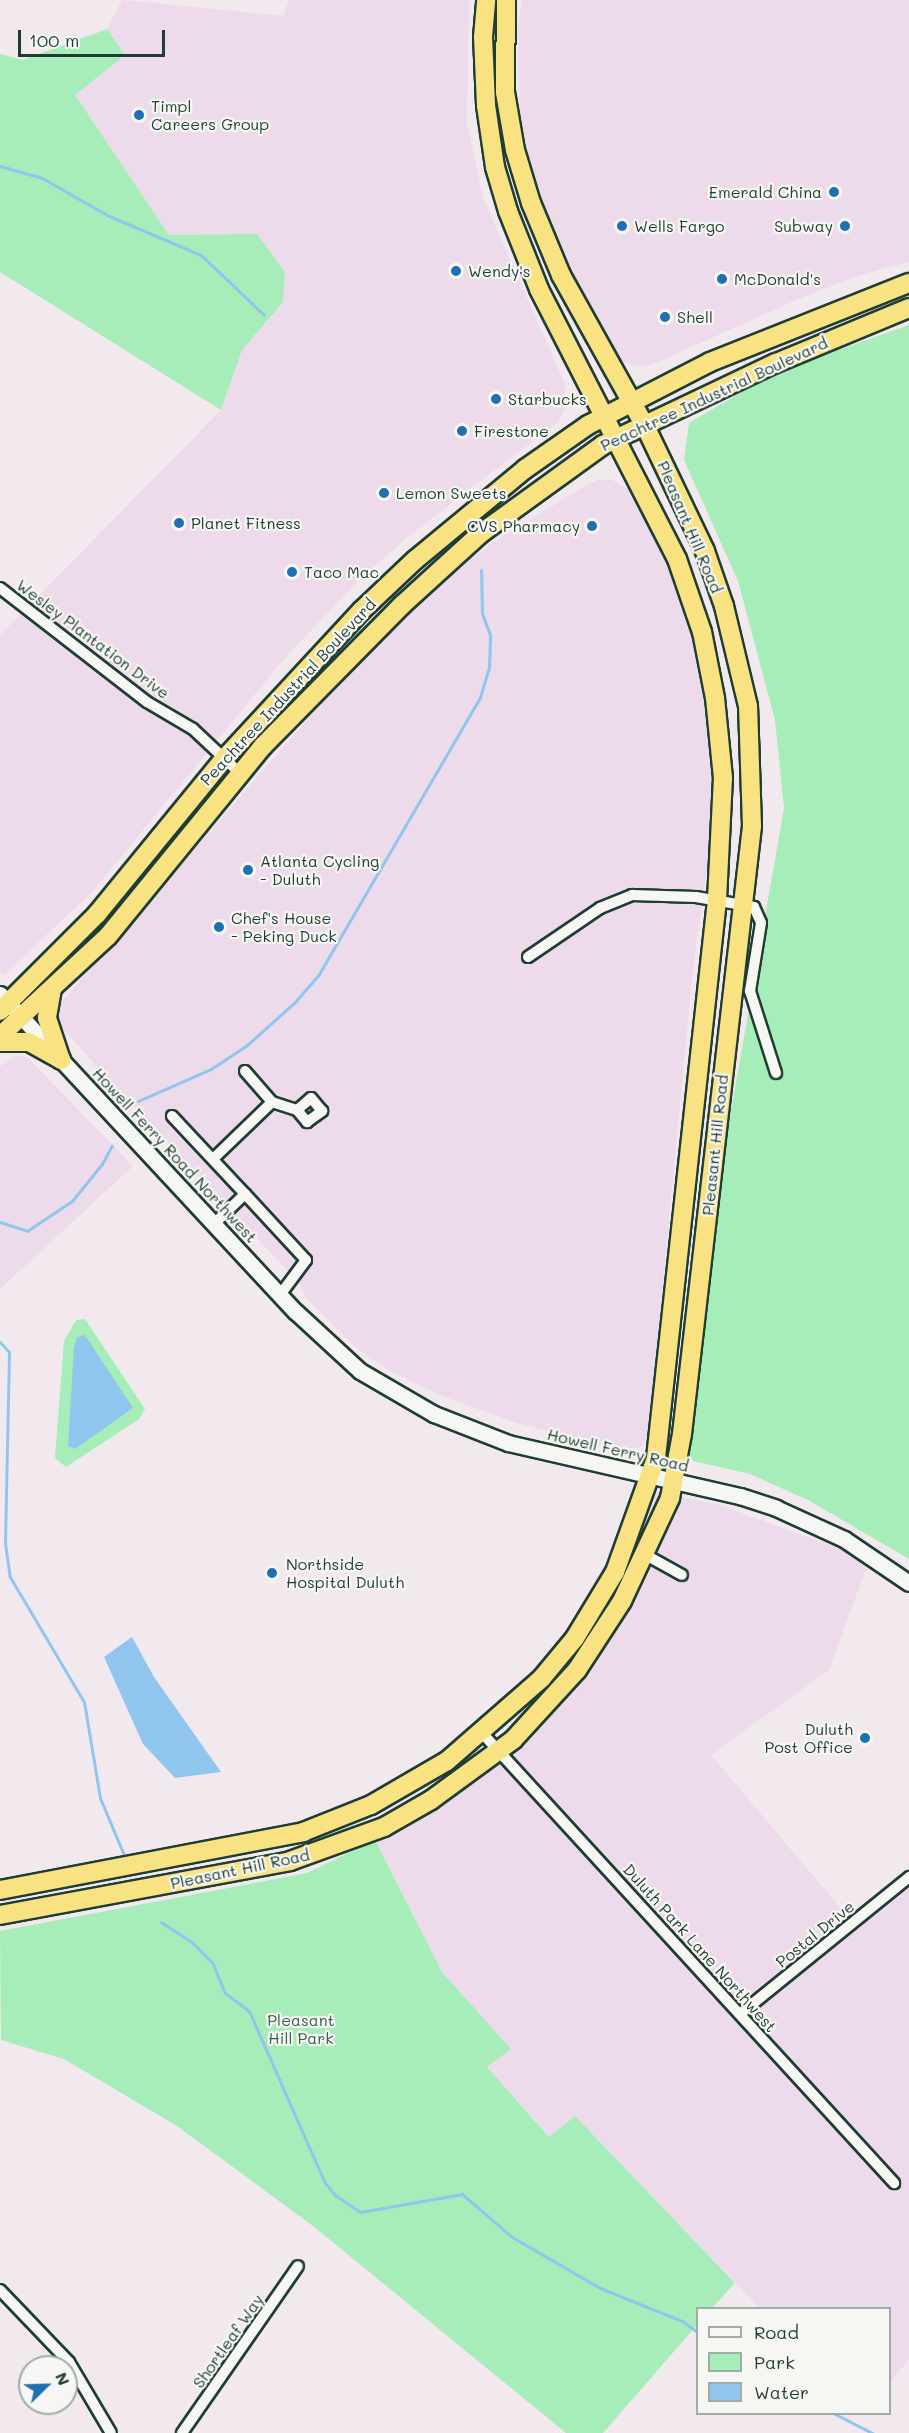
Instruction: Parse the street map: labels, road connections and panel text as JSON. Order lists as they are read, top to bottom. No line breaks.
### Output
{"streets":{"highway":["Peachtree Industrial Boulevard","Pleasant Hill Road"],"street":["Wesley Plantation Drive","Howell Ferry Road Northwest","Howell Ferry Road","Postal Drive","Duluth Park Lane Northwest","Shortleaf Way"]},"crossings":[["Peachtree Industrial Boulevard","Pleasant Hill Road"],["Peachtree Industrial Boulevard","Wesley Plantation Drive"],["Peachtree Industrial Boulevard","Howell Ferry Road Northwest"],["Pleasant Hill Road","Howell Ferry Road"],["Pleasant Hill Road","Duluth Park Lane Northwest"],["Howell Ferry Road Northwest","Howell Ferry Road"],["Postal Drive","Duluth Park Lane Northwest"]],"parks":["Pleasant Hill Park"],"places":["Timpl Careers Group","Emerald China","Wells Fargo","Subway","Wendy's","McDonald's","Shell","Starbucks","Firestone","Lemon Sweets","Planet Fitness","CVS Pharmacy","Taco Mac","Atlanta Cycling - Duluth","Chef's House - Peking Duck","Northside Hospital Duluth","Duluth Post Office"],"legend":["Road","Park","Water"],"scale_bar":"100 m","north":"top right"}
